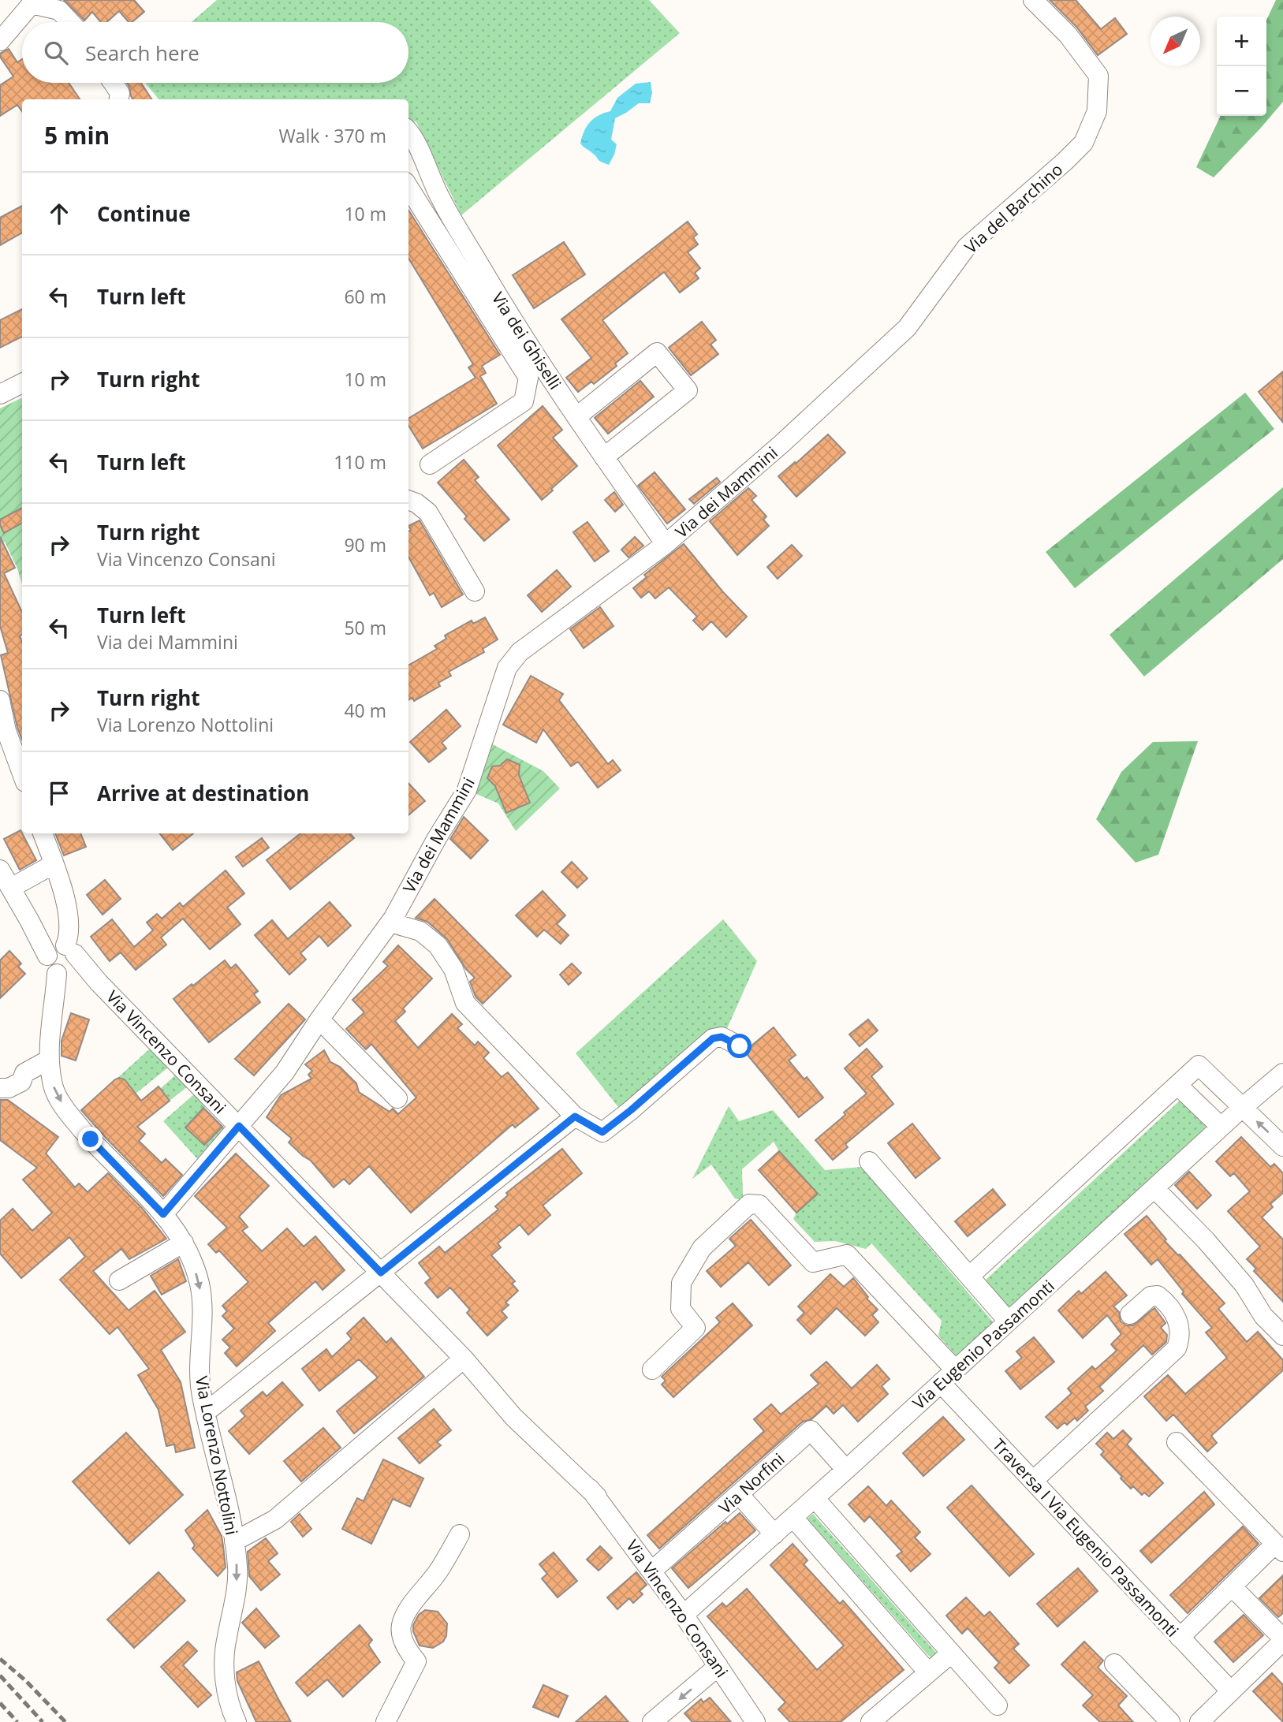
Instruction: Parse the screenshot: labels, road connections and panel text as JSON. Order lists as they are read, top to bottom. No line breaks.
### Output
{"streets":{"street":["Via del Barchino","Via dei Ghiselli","Via dei Mammini","Via Vincenzo Consani","Via Eugenio Passamonti","Via Lorenzo Nottolini","Via Norfini","Traversa I Via Eugenio Passamonti"]},"crossings":[["Via del Barchino","Via dei Mammini"],["Via dei Ghiselli","Via dei Mammini"],["Via dei Mammini","Via Vincenzo Consani"],["Via dei Mammini","Via Lorenzo Nottolini"],["Via Vincenzo Consani","Via Eugenio Passamonti"],["Via Vincenzo Consani","Via Lorenzo Nottolini"],["Via Vincenzo Consani","Via Norfini"],["Via Eugenio Passamonti","Via Norfini"],["Via Eugenio Passamonti","Traversa I Via Eugenio Passamonti"]],"one_way":["Via Lorenzo Nottolini"],"north":"bottom left","page":{"map_buttons":["+","−"],"search":"Search here","heading":["5 min","Walk · 370 m"],"list":[["Continue","10 m"],["Turn left","60 m"],["Turn right","10 m"],["Turn left","110 m"],["Turn right","Via Vincenzo Consani","90 m"],["Turn left","Via dei Mammini","50 m"],["Turn right","Via Lorenzo Nottolini","40 m"],"Arrive at destination"]}}
